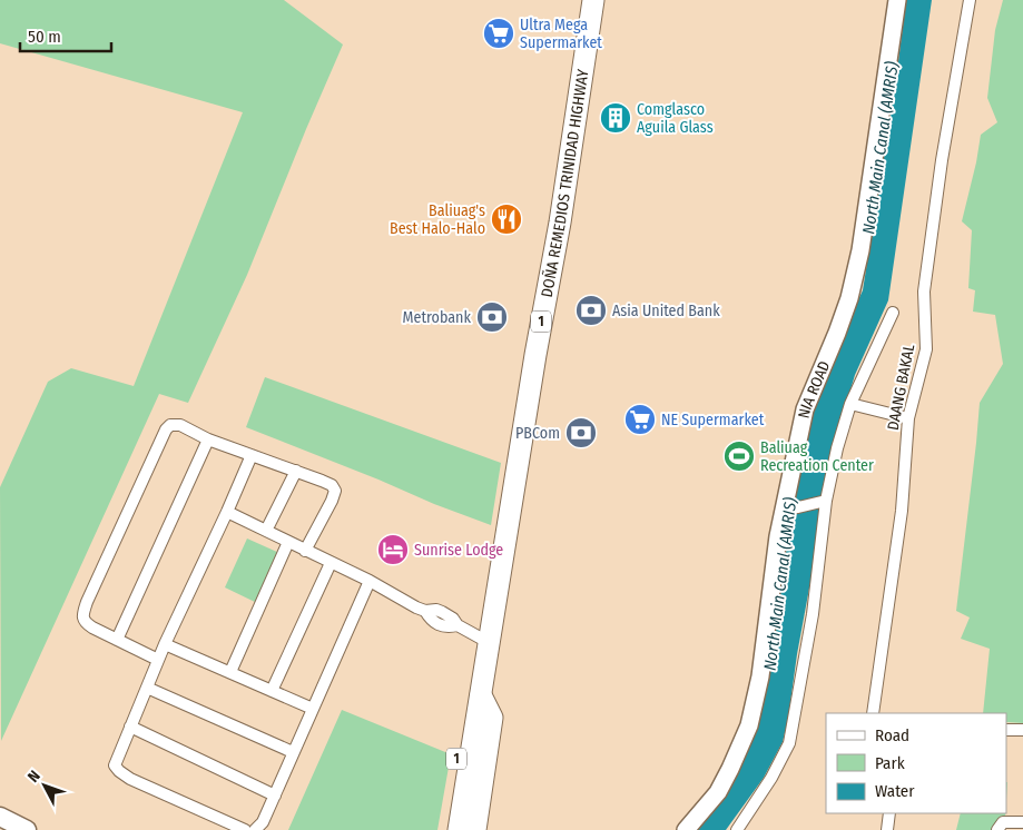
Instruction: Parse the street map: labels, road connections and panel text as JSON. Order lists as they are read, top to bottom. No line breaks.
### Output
{"streets":{"highway":["DOÑA REMEDIOS TRINIDAD HIGHWAY","1"],"street":["DAANG BAKAL","NIA ROAD"]},"crossings":[["DOÑA REMEDIOS TRINIDAD HIGHWAY","1"]],"water":["North Main Canal (AMRIS)"],"places":{"supermarket":["Ultra Mega Supermarket","NE Supermarket"],"building":["Comglasco Aguila Glass"],"restaurant":["Baliuag's Best Halo-Halo"],"bank":["Asia United Bank","Metrobank","PBCom"],"sports":["Baliuag Recreation Center"],"hotel":["Sunrise Lodge"]},"legend":["Road","Park","Water"],"scale_bar":"50 m","north":"top left"}
